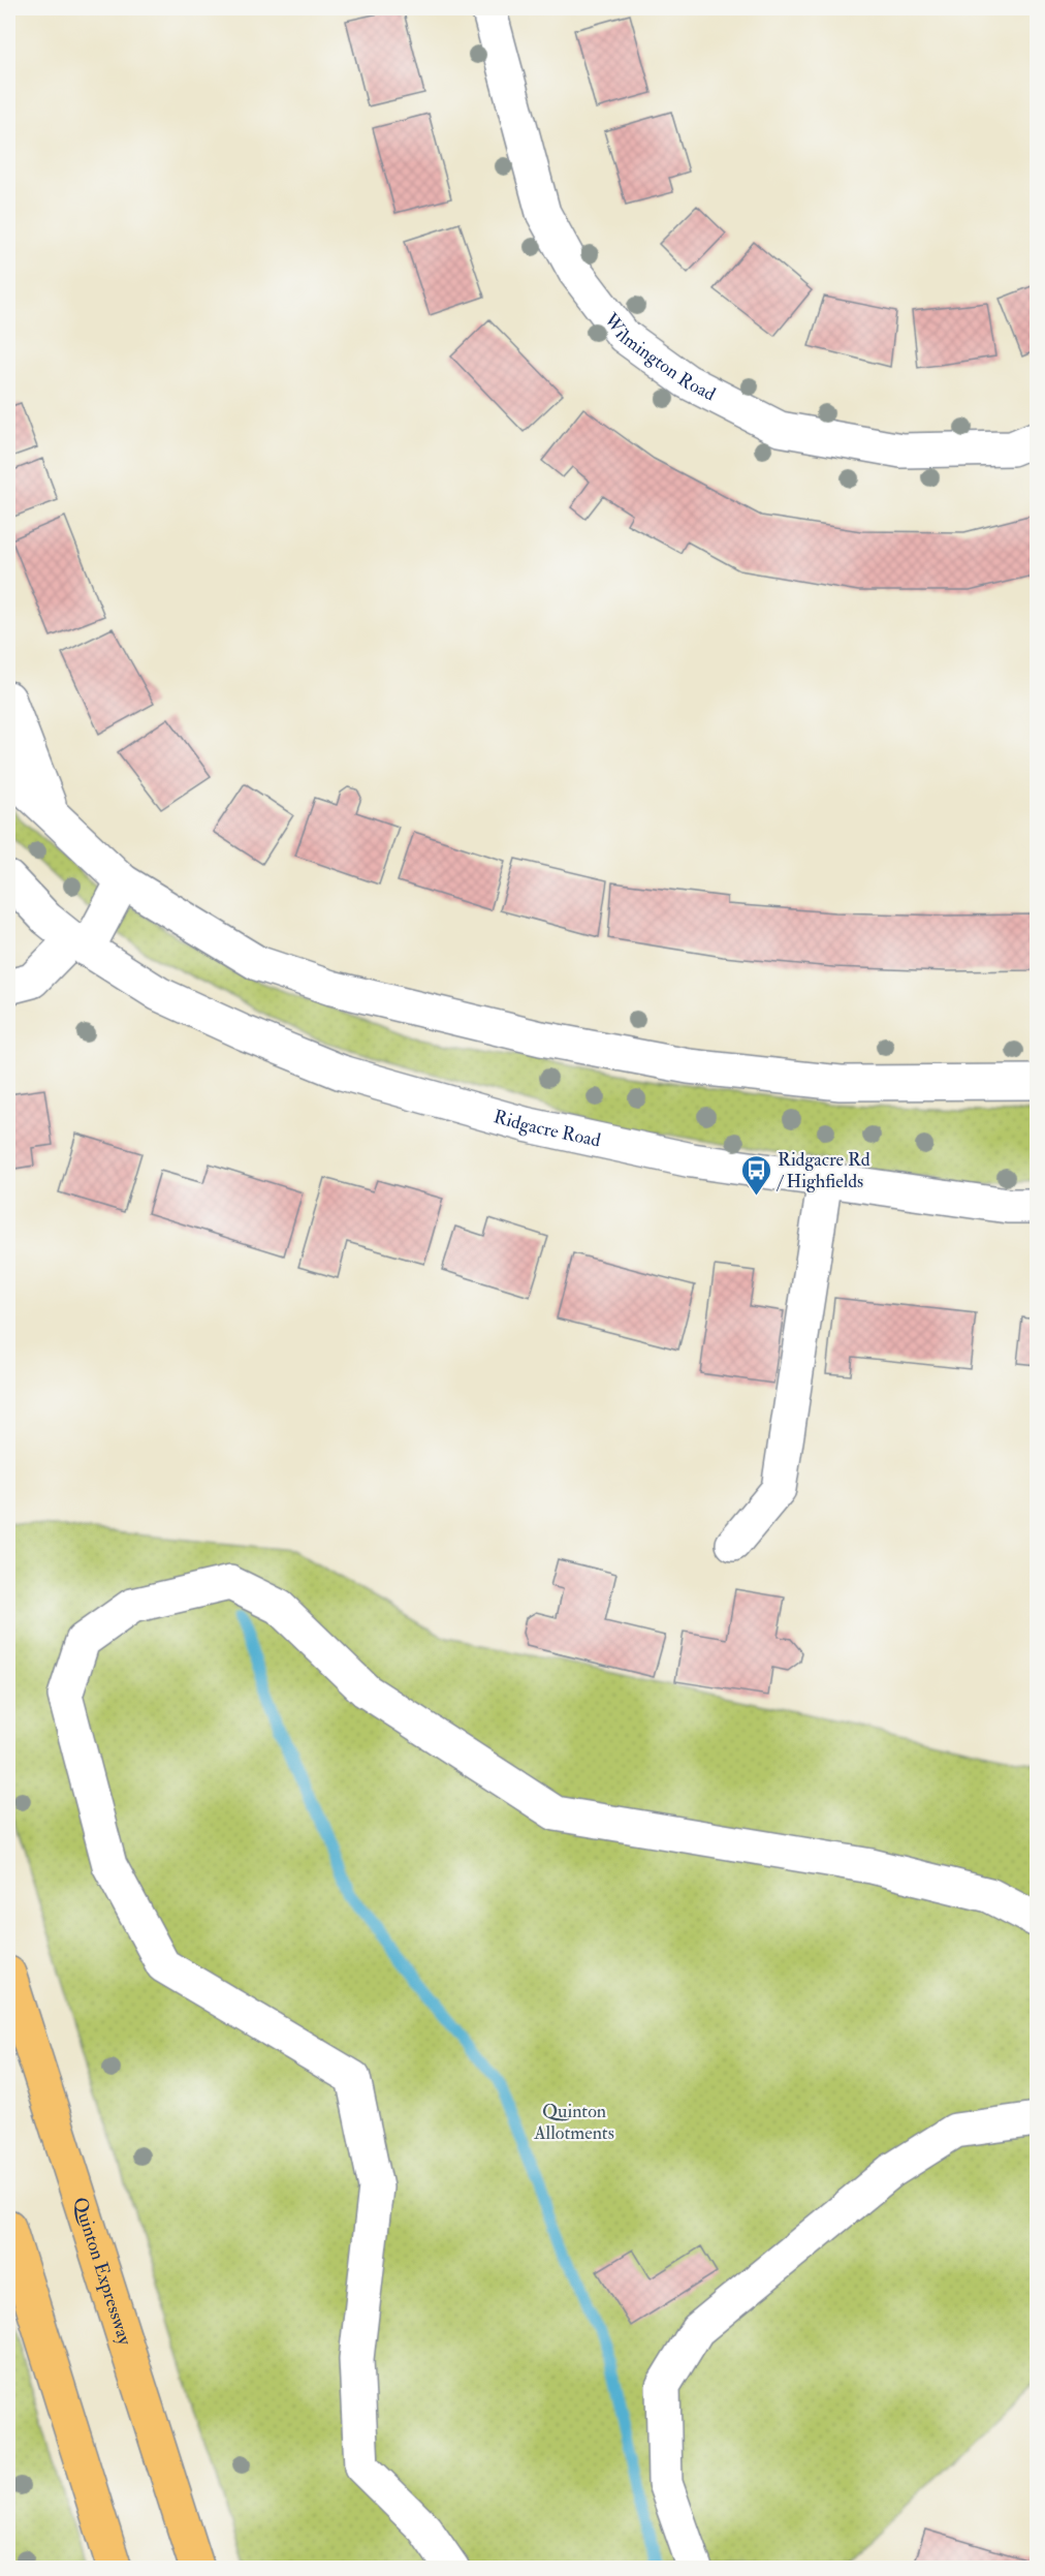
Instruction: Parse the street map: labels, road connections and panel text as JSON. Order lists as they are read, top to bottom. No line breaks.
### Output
{"streets":{"highway":["Quinton Expressway"],"street":["Wilmington Road","Ridgacre Road"]},"parks":["Quinton Allotments"],"places":{"bus stop":["Ridgacre Rd / Highfields"]}}
